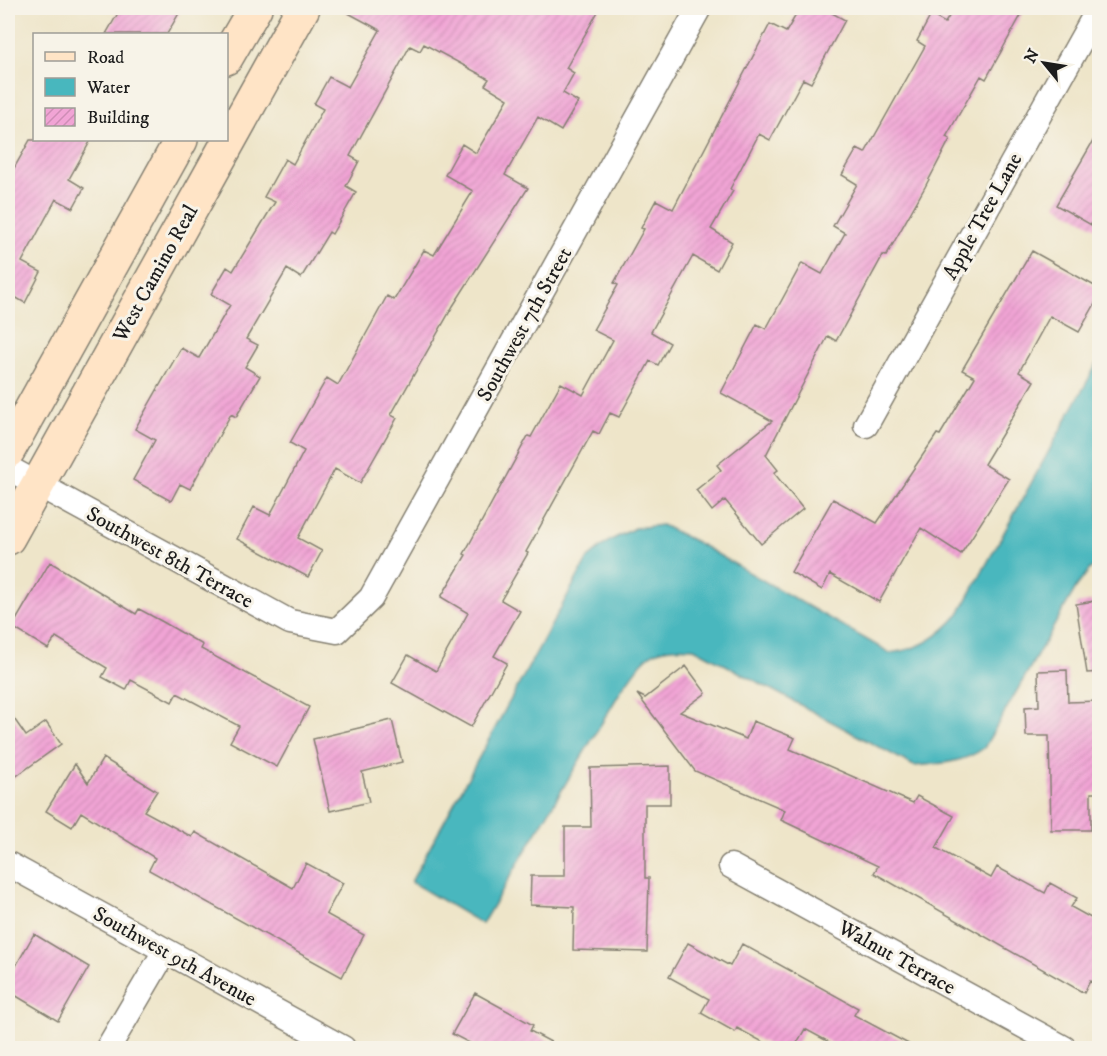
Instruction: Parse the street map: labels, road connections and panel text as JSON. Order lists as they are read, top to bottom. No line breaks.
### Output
{"streets":{"street":["Apple Tree Lane","West Camino Real","Southwest 7th Street","Southwest 8th Terrace","Southwest 9th Avenue","Walnut Terrace"]},"crossings":[["West Camino Real","Southwest 8th Terrace"],["Southwest 7th Street","Southwest 8th Terrace"]],"legend":["Road","Water","Building"],"north":"top left"}
